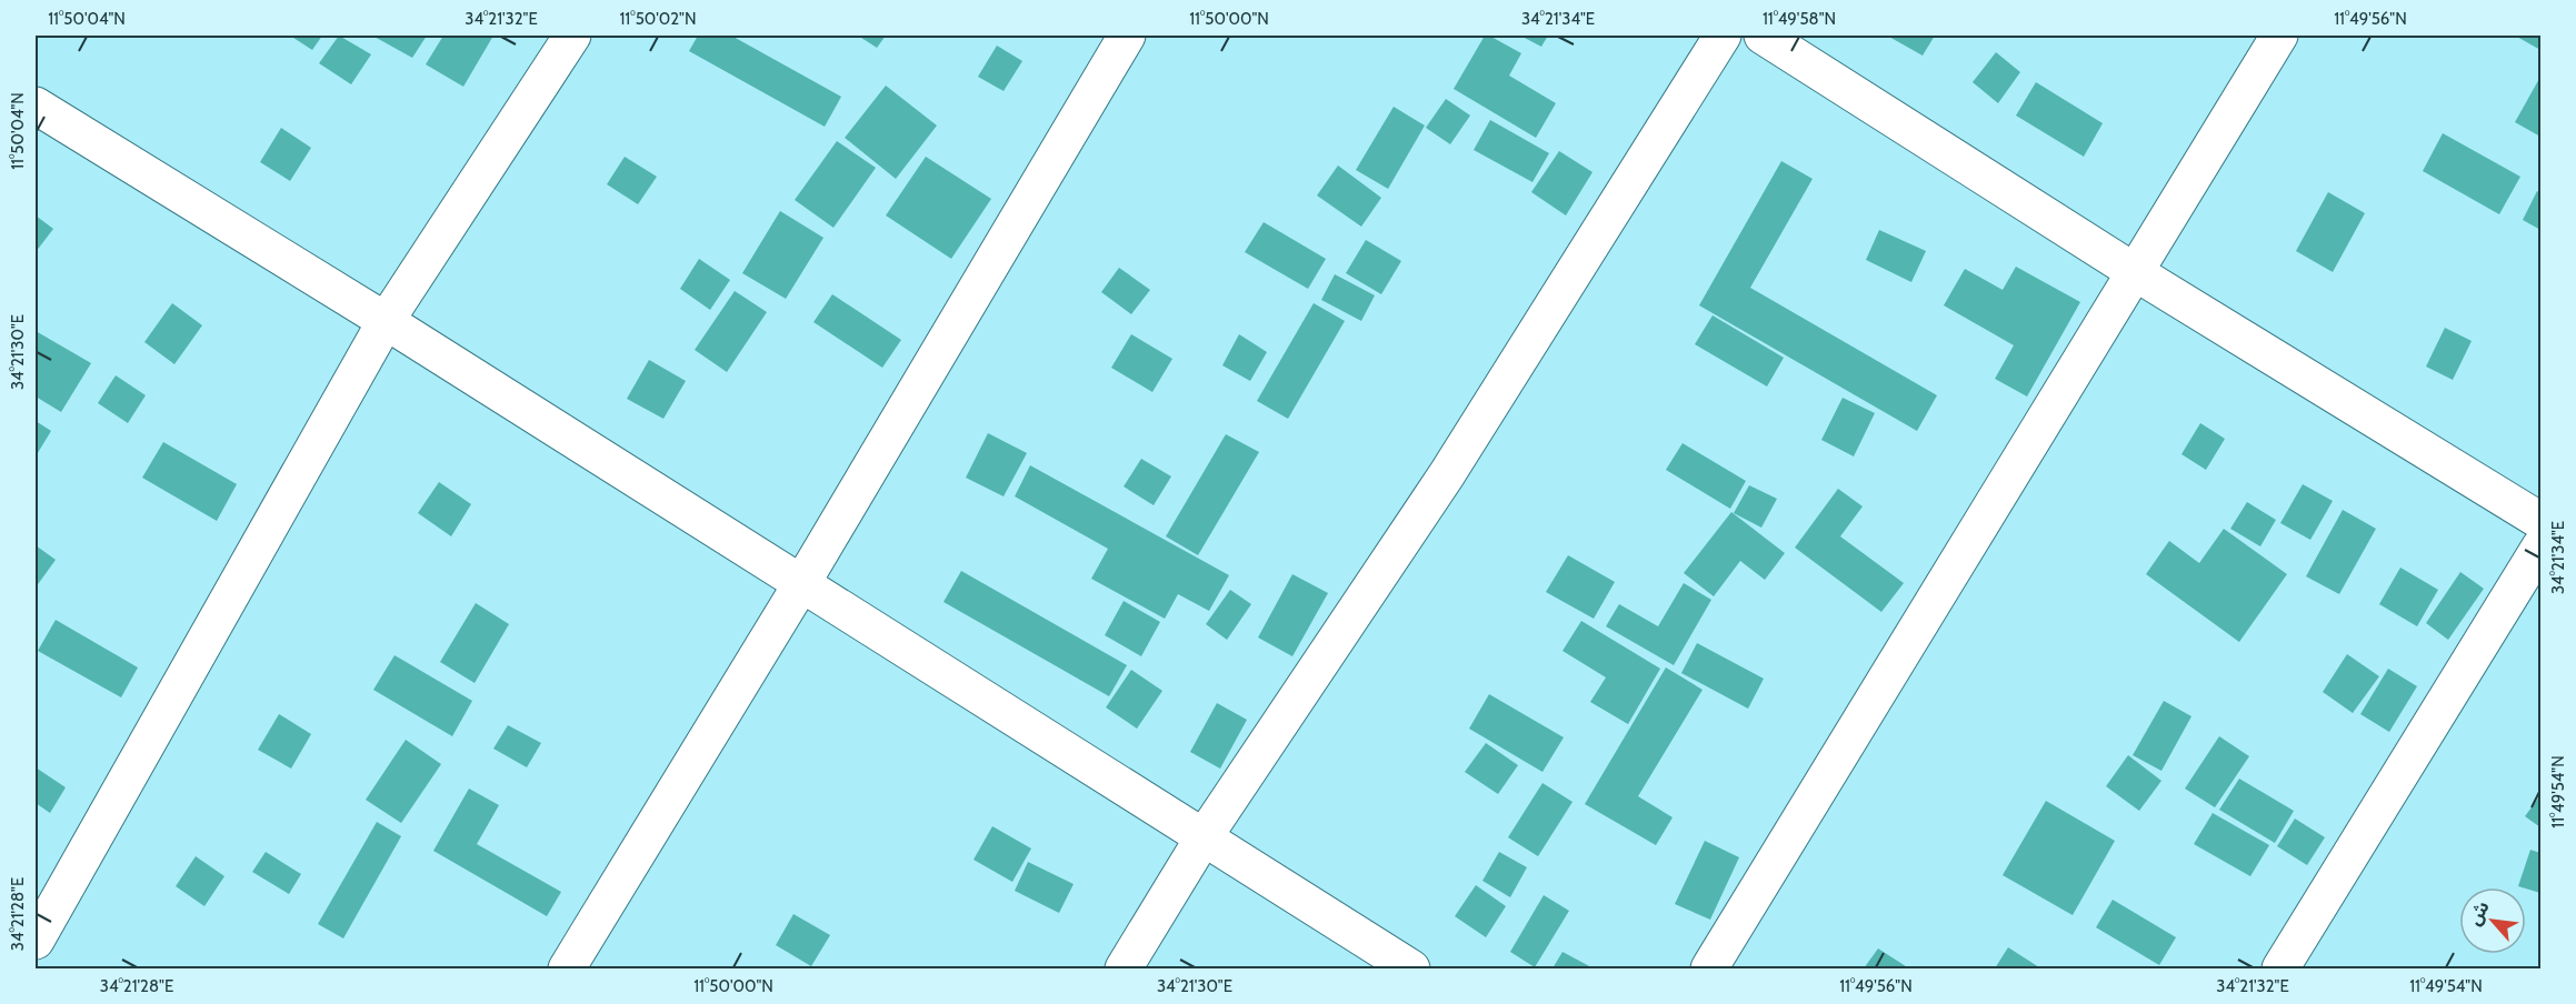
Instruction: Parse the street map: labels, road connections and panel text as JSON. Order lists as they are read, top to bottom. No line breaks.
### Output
{"north":"top left","coordinates":["11°50'04\"N","34°21'32\"E","11°50'02\"N","11°50'00\"N","34°21'34\"E","11°49'58\"N","11°49'56\"N","34°21'30\"E","11°49'54\"N","34°21'28\"E"]}
